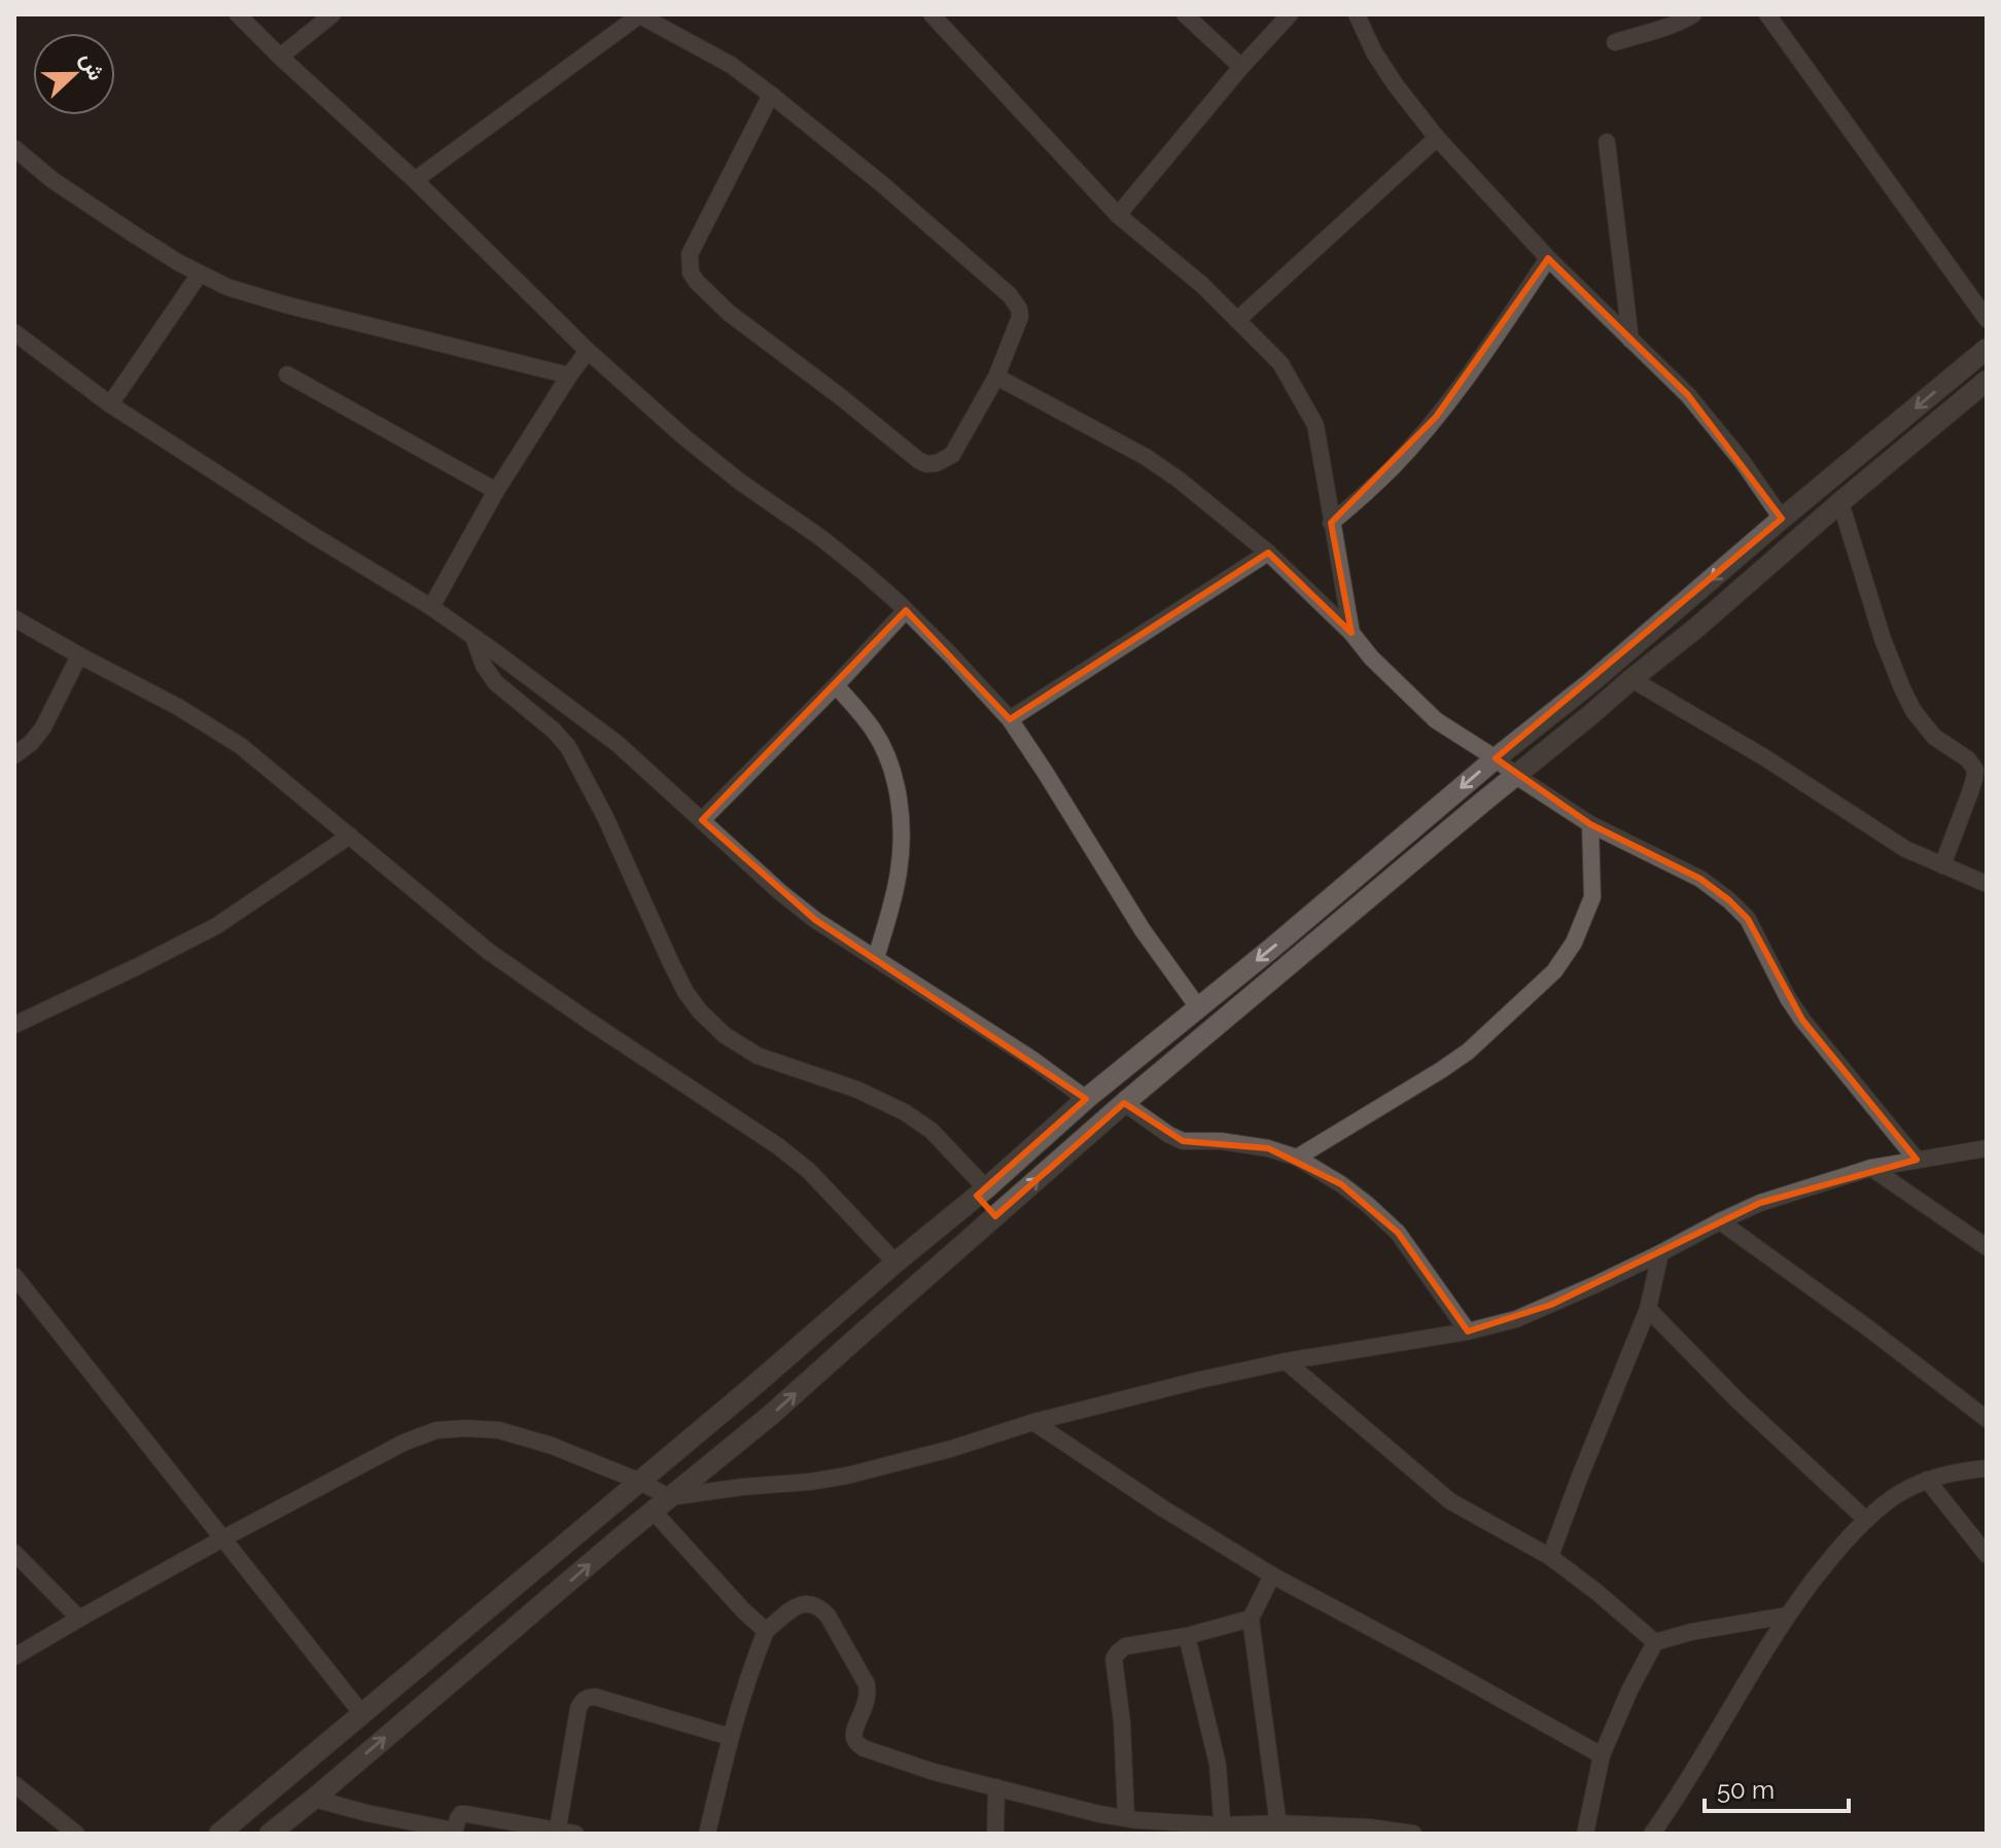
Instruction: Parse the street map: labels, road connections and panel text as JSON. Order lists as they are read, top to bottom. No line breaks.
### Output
{"scale_bar":"50 m","north":"right"}
